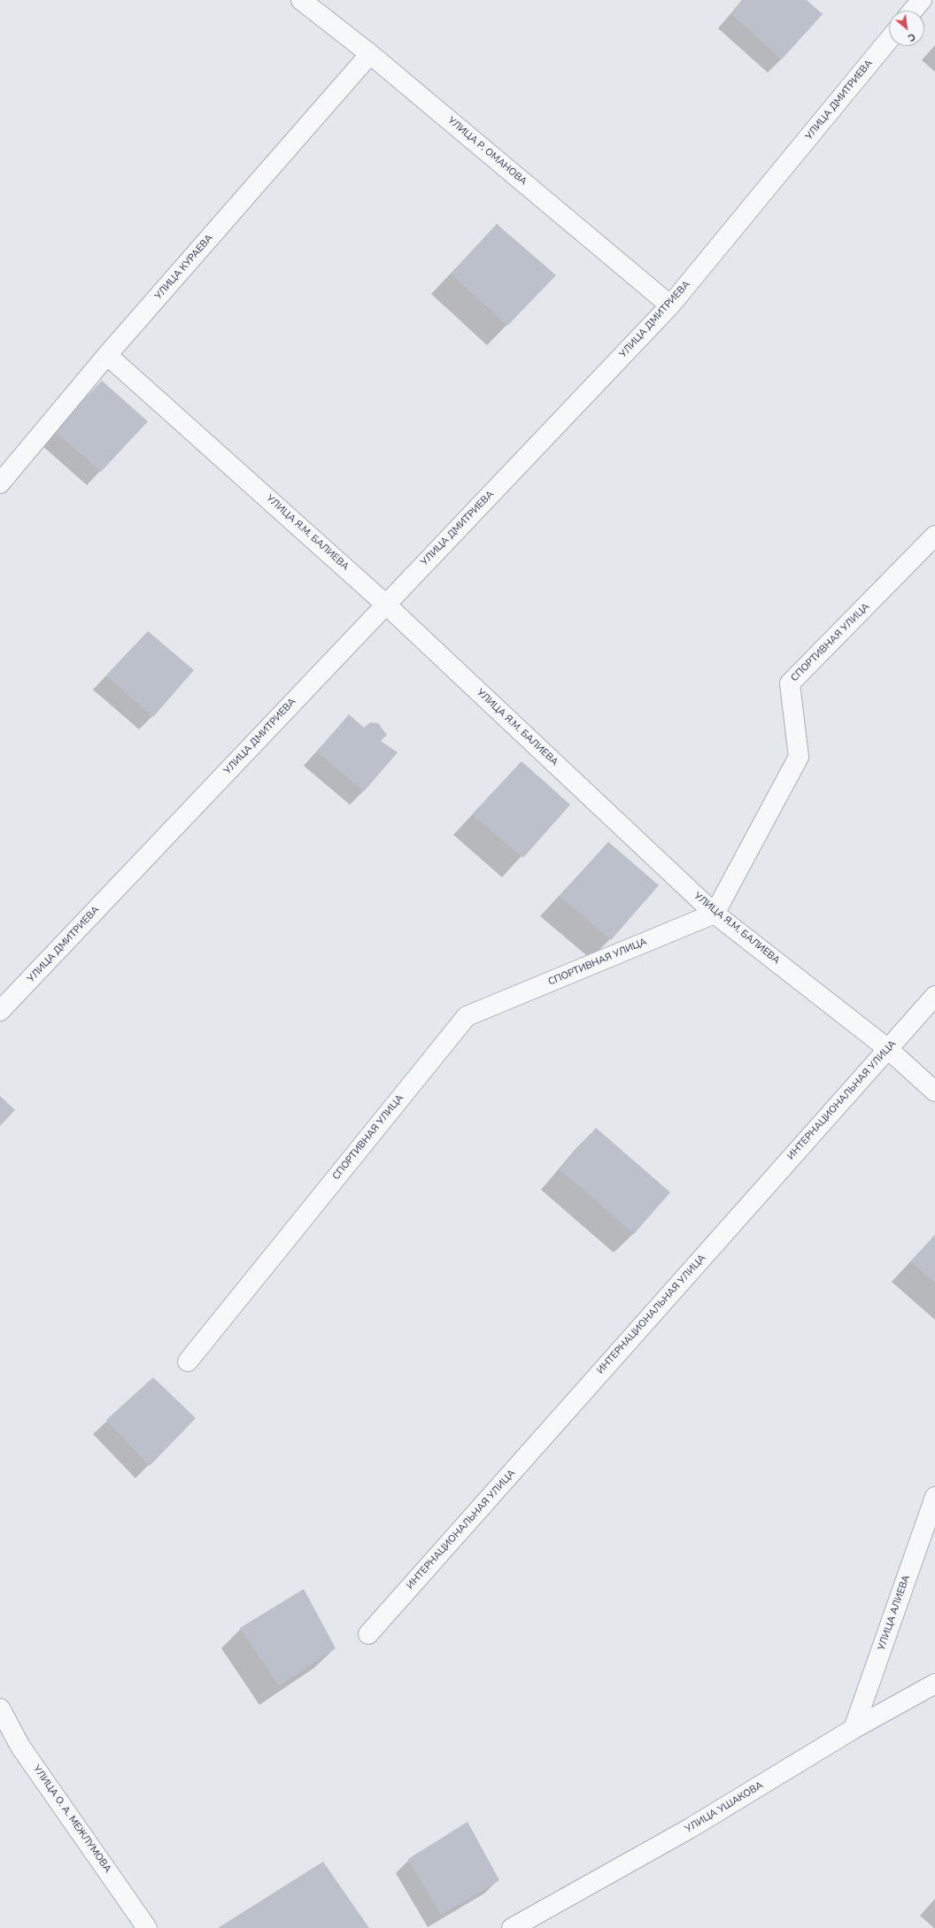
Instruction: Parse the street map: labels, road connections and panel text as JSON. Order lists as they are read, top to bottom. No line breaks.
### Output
{"streets":{"street":["УЛИЦА ДМИТРИЕВА","УЛИЦА Р. ОМАНОВА","УЛИЦА КУРАЕВА","УЛИЦА Я.М. БАЛИЕВА","СПОРТИВНАЯ УЛИЦА","ИНТЕРНАЦИОНАЛЬНАЯ УЛИЦА","УЛИЦА АЛИЕВА","УЛИЦА УШАКОВА","УЛИЦА О. А. МЕЖЛУМОВА"]},"crossings":[["УЛИЦА ДМИТРИЕВА","УЛИЦА Р. ОМАНОВА"],["УЛИЦА ДМИТРИЕВА","УЛИЦА Я.М. БАЛИЕВА"],["УЛИЦА Р. ОМАНОВА","УЛИЦА КУРАЕВА"],["УЛИЦА КУРАЕВА","УЛИЦА Я.М. БАЛИЕВА"],["УЛИЦА Я.М. БАЛИЕВА","СПОРТИВНАЯ УЛИЦА"],["УЛИЦА Я.М. БАЛИЕВА","ИНТЕРНАЦИОНАЛЬНАЯ УЛИЦА"],["УЛИЦА АЛИЕВА","УЛИЦА УШАКОВА"]],"north":"bottom right"}
